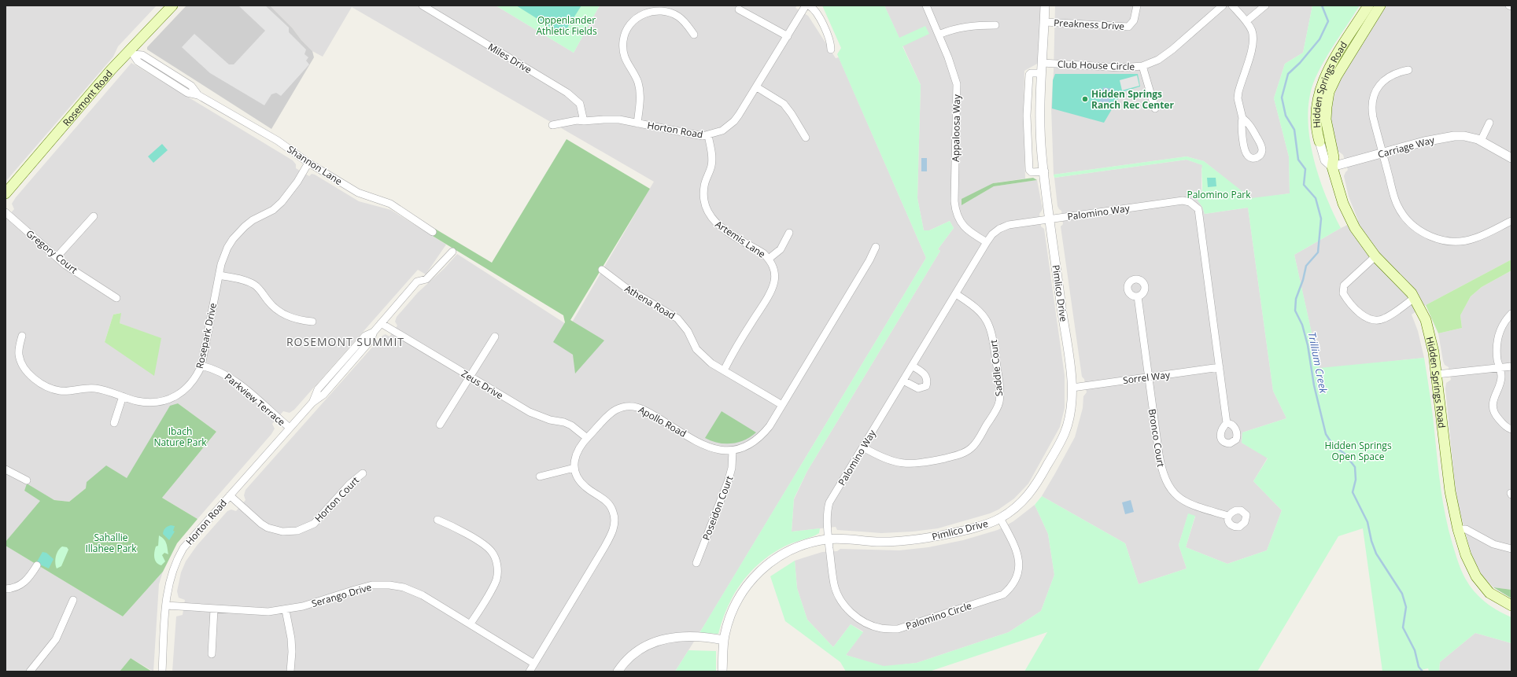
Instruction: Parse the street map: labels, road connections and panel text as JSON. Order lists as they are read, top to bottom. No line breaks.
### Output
{"streets":{"main road":["Hidden Springs Road","Rosemont Road"],"street":["Preakness Drive","Miles Drive","Club House Circle","Appaloosa Way","Horton Road","Carriage Way","Shannon Lane","Palomino Way","Artemis Lane","Gregory Court","Pimlico Drive","Athena Road","Rosepark Drive","Saddle Court","Sorrel Way","Zeus Drive","Parkview Terrace","Apollo Road","Bronco Court","Horton Court","Poseidon Court","Serango Drive","Palomino Circle"]},"crossings":[["Preakness Drive","Pimlico Drive"],["Miles Drive","Horton Road"],["Club House Circle","Pimlico Drive"],["Hidden Springs Road","Carriage Way"],["Rosemont Road","Shannon Lane"],["Appaloosa Way","Palomino Way"],["Horton Road","Artemis Lane"],["Horton Road","Zeus Drive"],["Horton Road","Parkview Terrace"],["Horton Road","Horton Court"],["Horton Road","Serango Drive"],["Shannon Lane","Rosepark Drive"],["Palomino Way","Pimlico Drive"],["Palomino Way","Saddle Court"],["Palomino Way","Sorrel Way"],["Palomino Way","Palomino Circle"],["Artemis Lane","Athena Road"],["Pimlico Drive","Sorrel Way"],["Pimlico Drive","Palomino Circle"],["Athena Road","Apollo Road"],["Rosepark Drive","Parkview Terrace"],["Sorrel Way","Bronco Court"],["Zeus Drive","Apollo Road"],["Apollo Road","Poseidon Court"]],"districts":["ROSEMONT SUMMIT"],"water":["Trillium Creek"],"parks":["Oppenlander Athletic Fields","Palomino Park","Ibach Nature Park","Hidden Springs Open Space","Sahallie Illahee Park"],"places":["Hidden Springs Ranch Rec Center"]}
